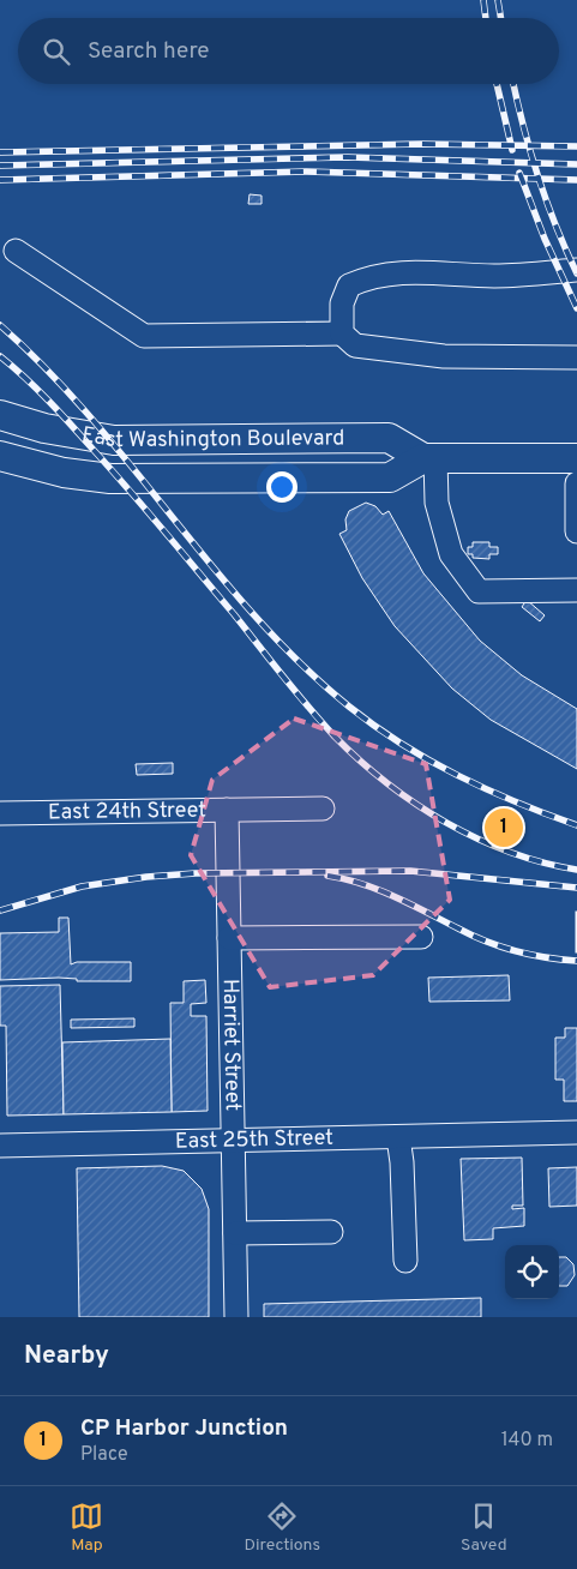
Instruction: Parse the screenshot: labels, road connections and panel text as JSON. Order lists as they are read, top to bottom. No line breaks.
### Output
{"streets":{"main road":["East Washington Boulevard"],"street":["East 24th Street","Harriet Street","East 25th Street"]},"crossings":[["East 24th Street","Harriet Street"],["Harriet Street","East 25th Street"]],"page":{"search":"Search here","pins":"1","heading":"Nearby","list":[{"mark":"1","name":"CP Harbor Junction","note":"Place","value":"140 m"}],"nav":["Map","Directions","Saved"]}}
